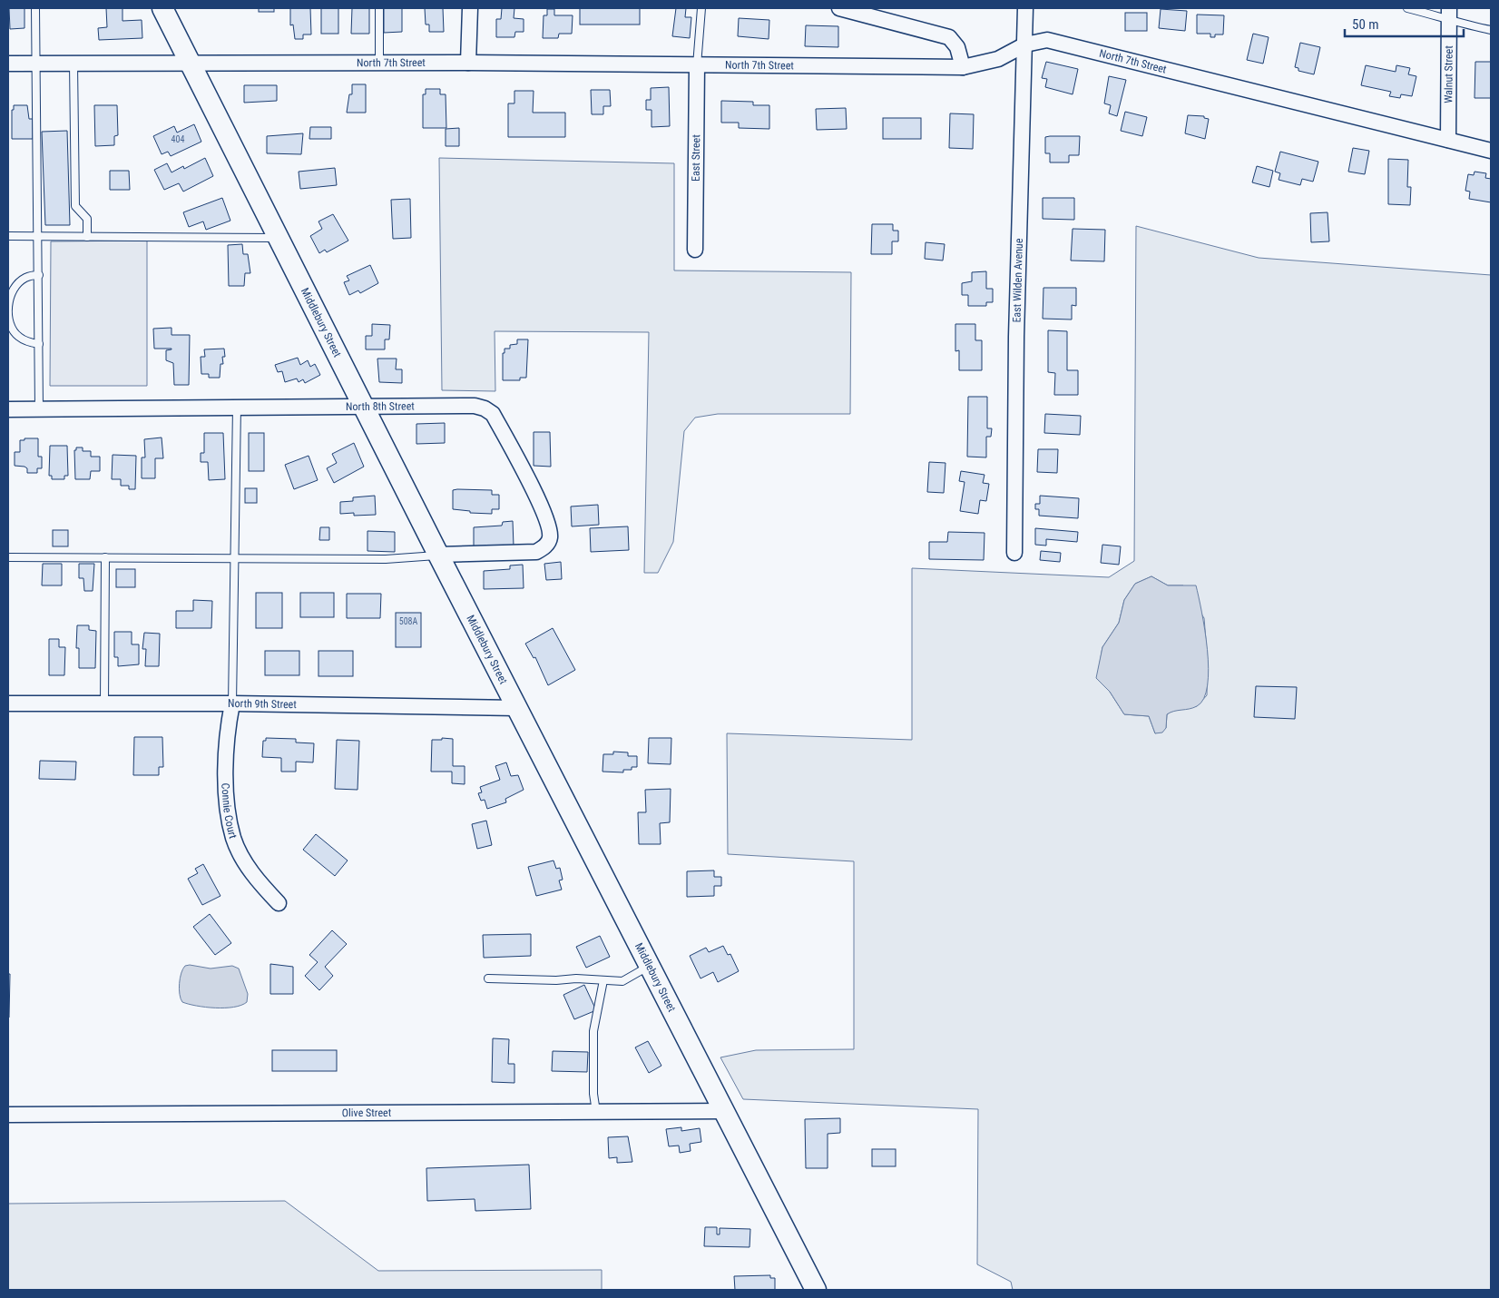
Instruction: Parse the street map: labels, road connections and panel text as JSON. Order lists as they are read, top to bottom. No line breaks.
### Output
{"streets":{"main road":["Middlebury Street"],"street":["North 7th Street","Walnut Street","East Street","East Wilden Avenue","North 8th Street","North 9th Street","Connie Court","Olive Street"]},"crossings":[["North 7th Street","Walnut Street"],["North 7th Street","East Street"],["North 7th Street","East Wilden Avenue"],["North 7th Street","Middlebury Street"],["Middlebury Street","North 8th Street"],["Middlebury Street","North 9th Street"],["Middlebury Street","Olive Street"],["North 9th Street","Connie Court"]],"house_numbers":["404","508A"],"scale_bar":"50 m"}
